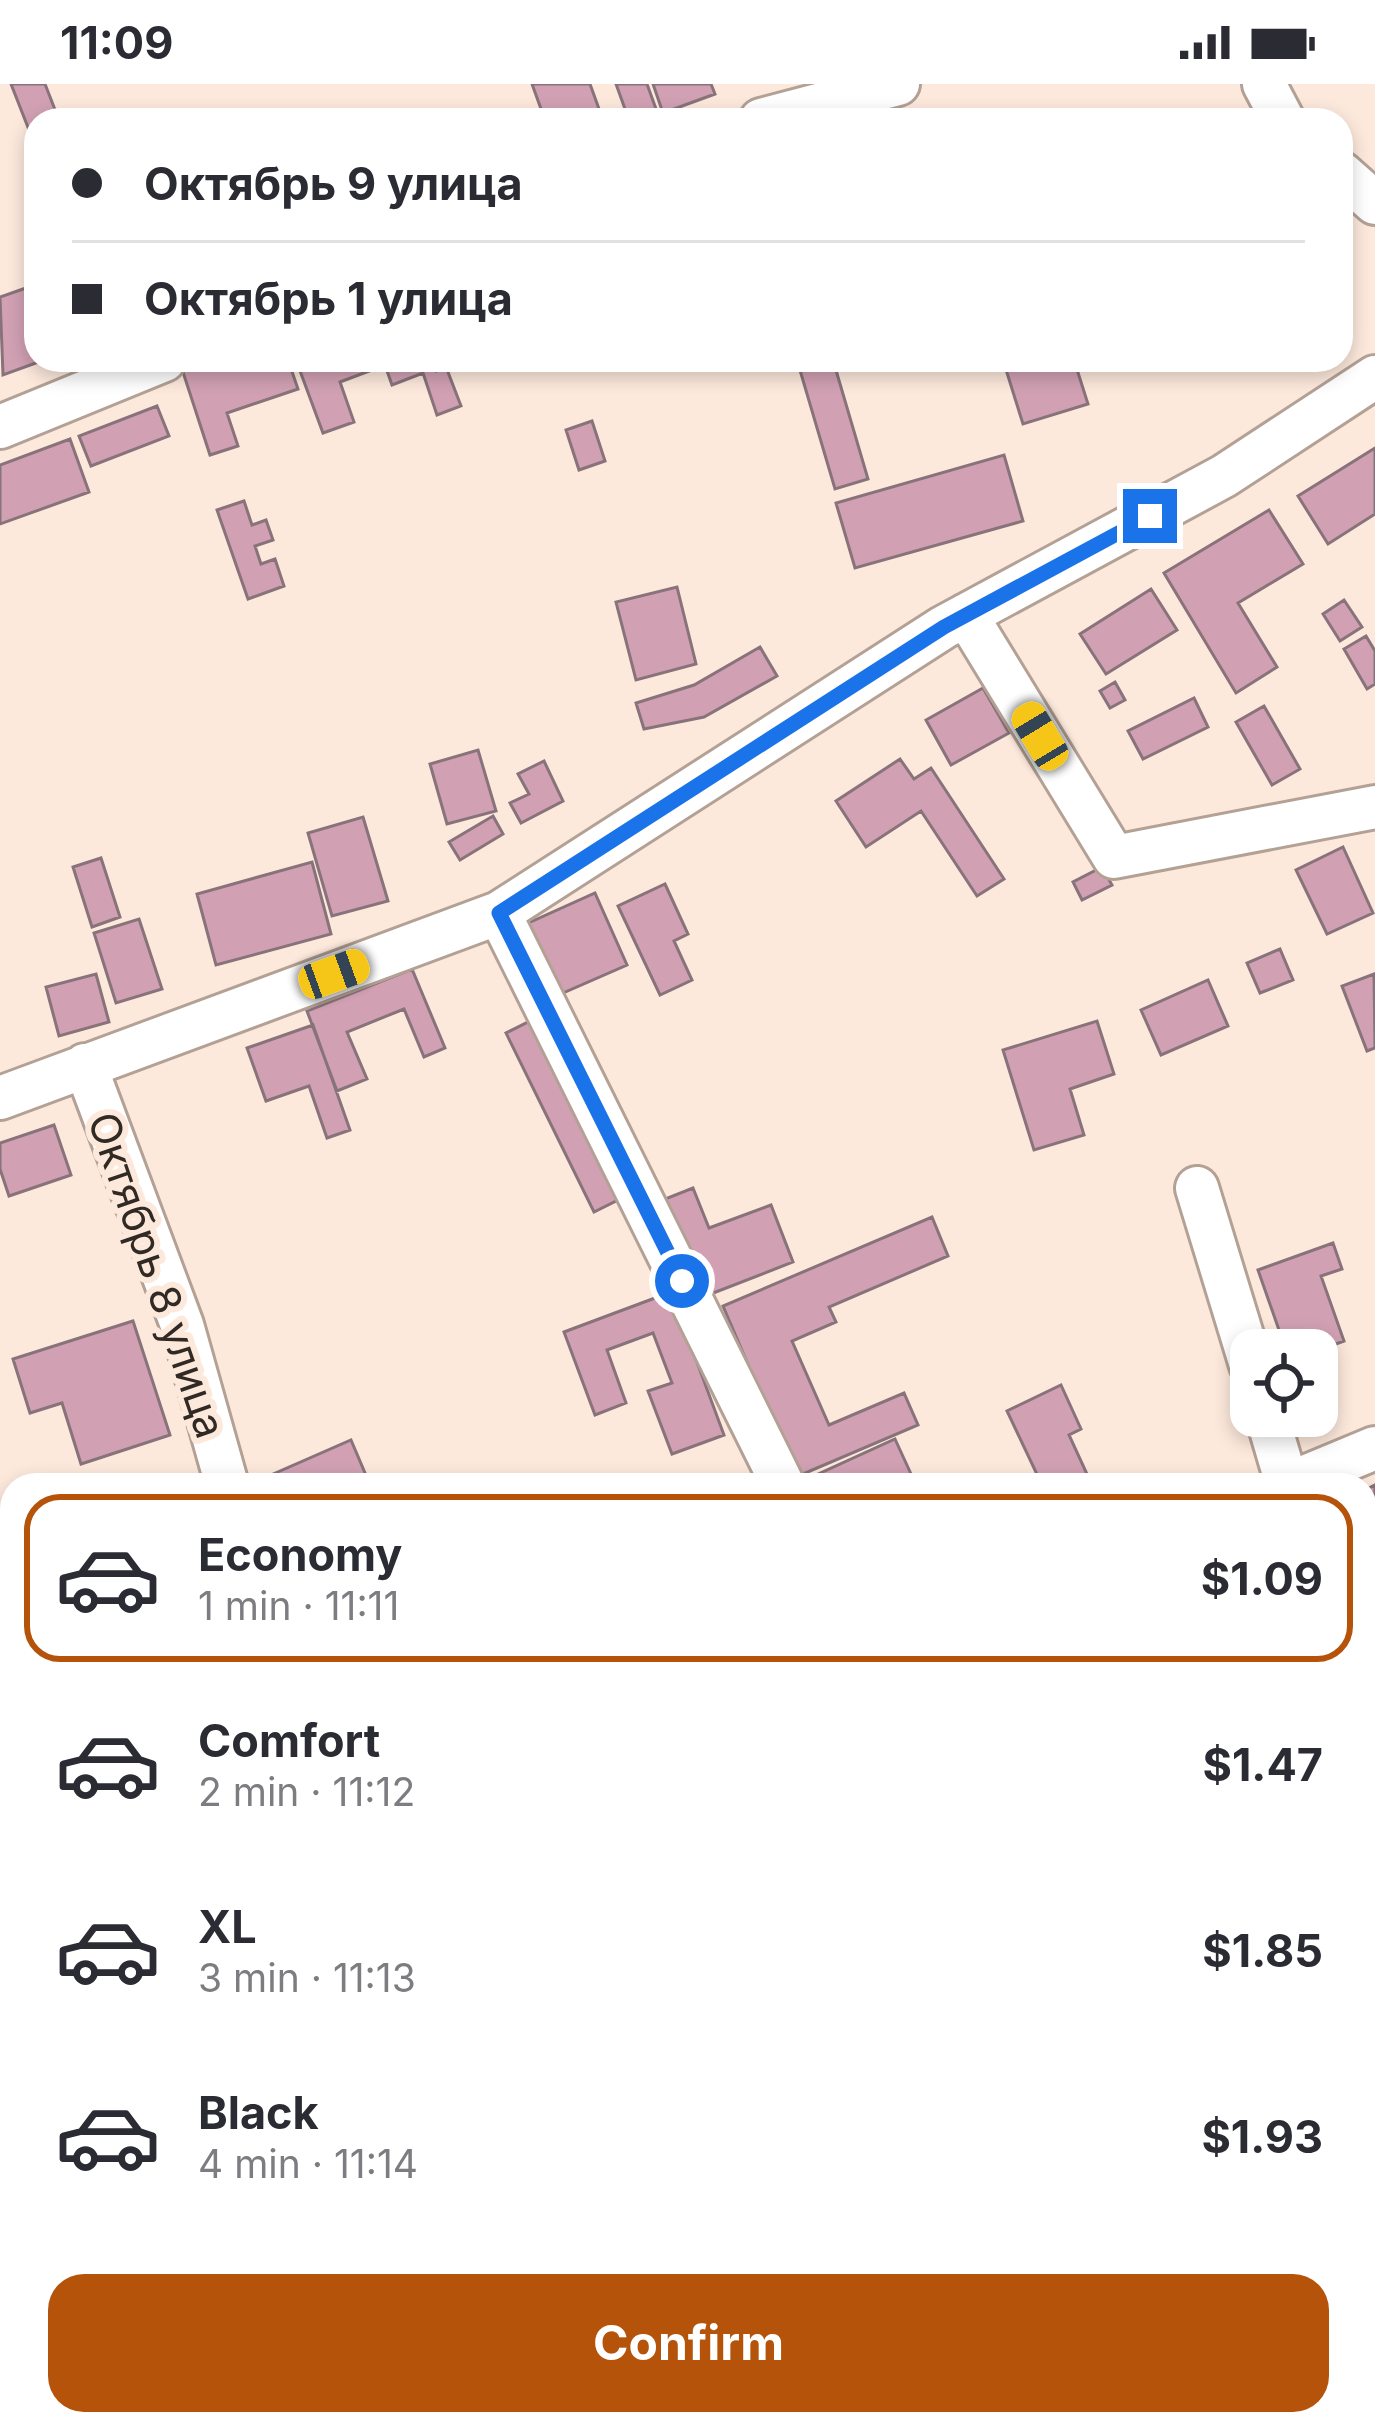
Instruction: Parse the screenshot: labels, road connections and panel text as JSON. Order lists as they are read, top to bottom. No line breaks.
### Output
{"streets":{"street":["Октябрь 8 улица"]},"page":{"status":"11:09","banner":["Октябрь 9 улица","Октябрь 1 улица"],"list":[{"name":"Economy","note":"1 min · 11:11","value":"$1.09"},{"name":"Comfort","note":"2 min · 11:12","value":"$1.47"},{"name":"XL","note":"3 min · 11:13","value":"$1.85"},{"name":"Black","note":"4 min · 11:14","value":"$1.93"}],"buttons":"Confirm"}}
